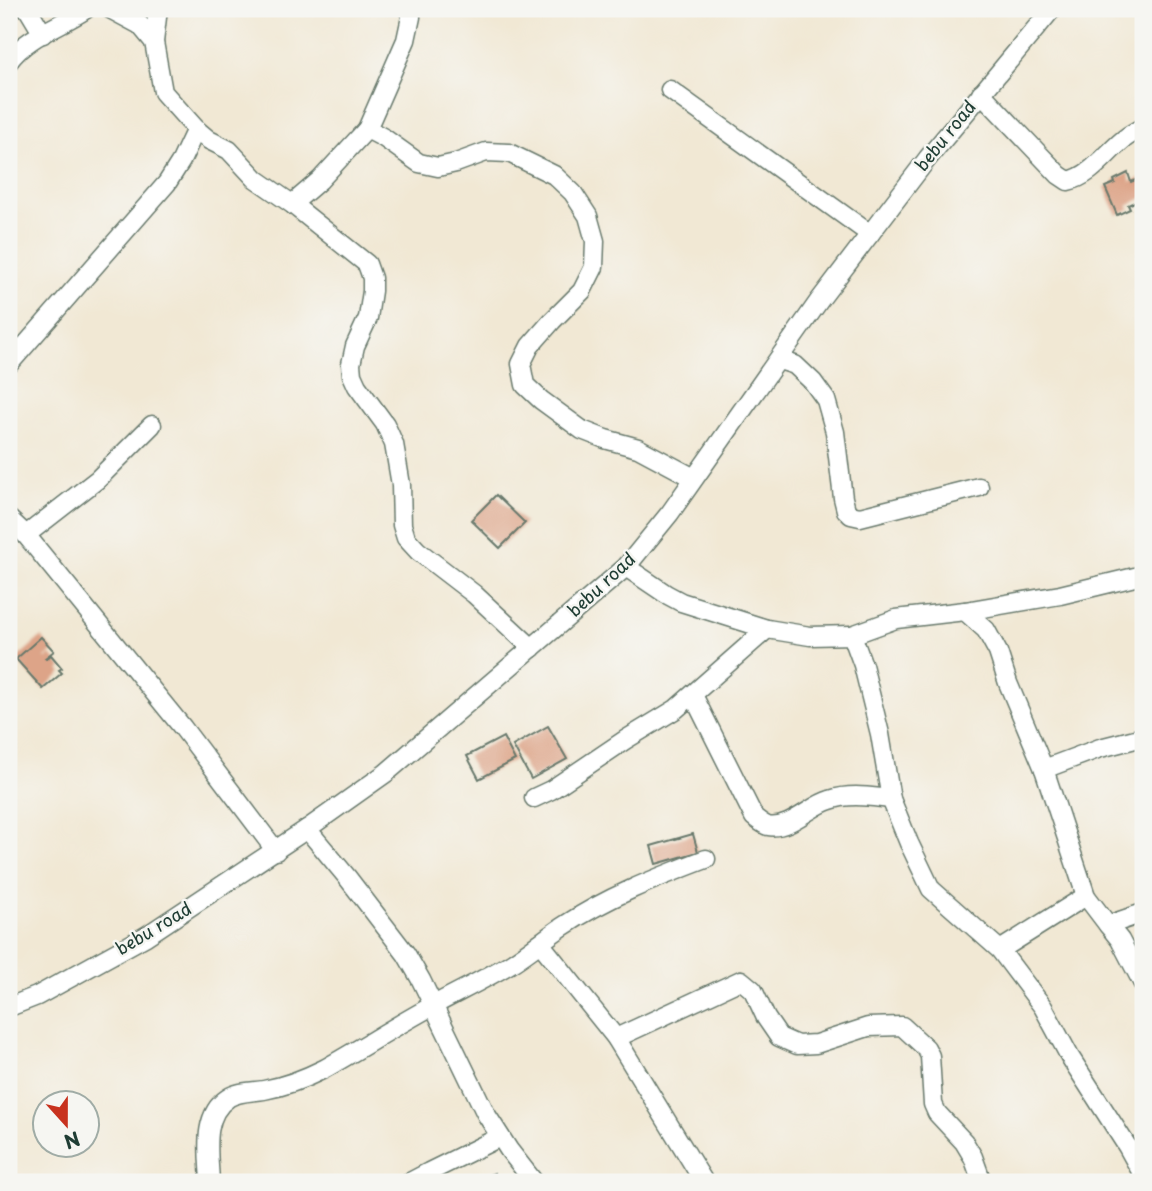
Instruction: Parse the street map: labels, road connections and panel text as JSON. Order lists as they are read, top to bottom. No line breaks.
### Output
{"streets":{"street":["bebu road"]},"north":"bottom"}
